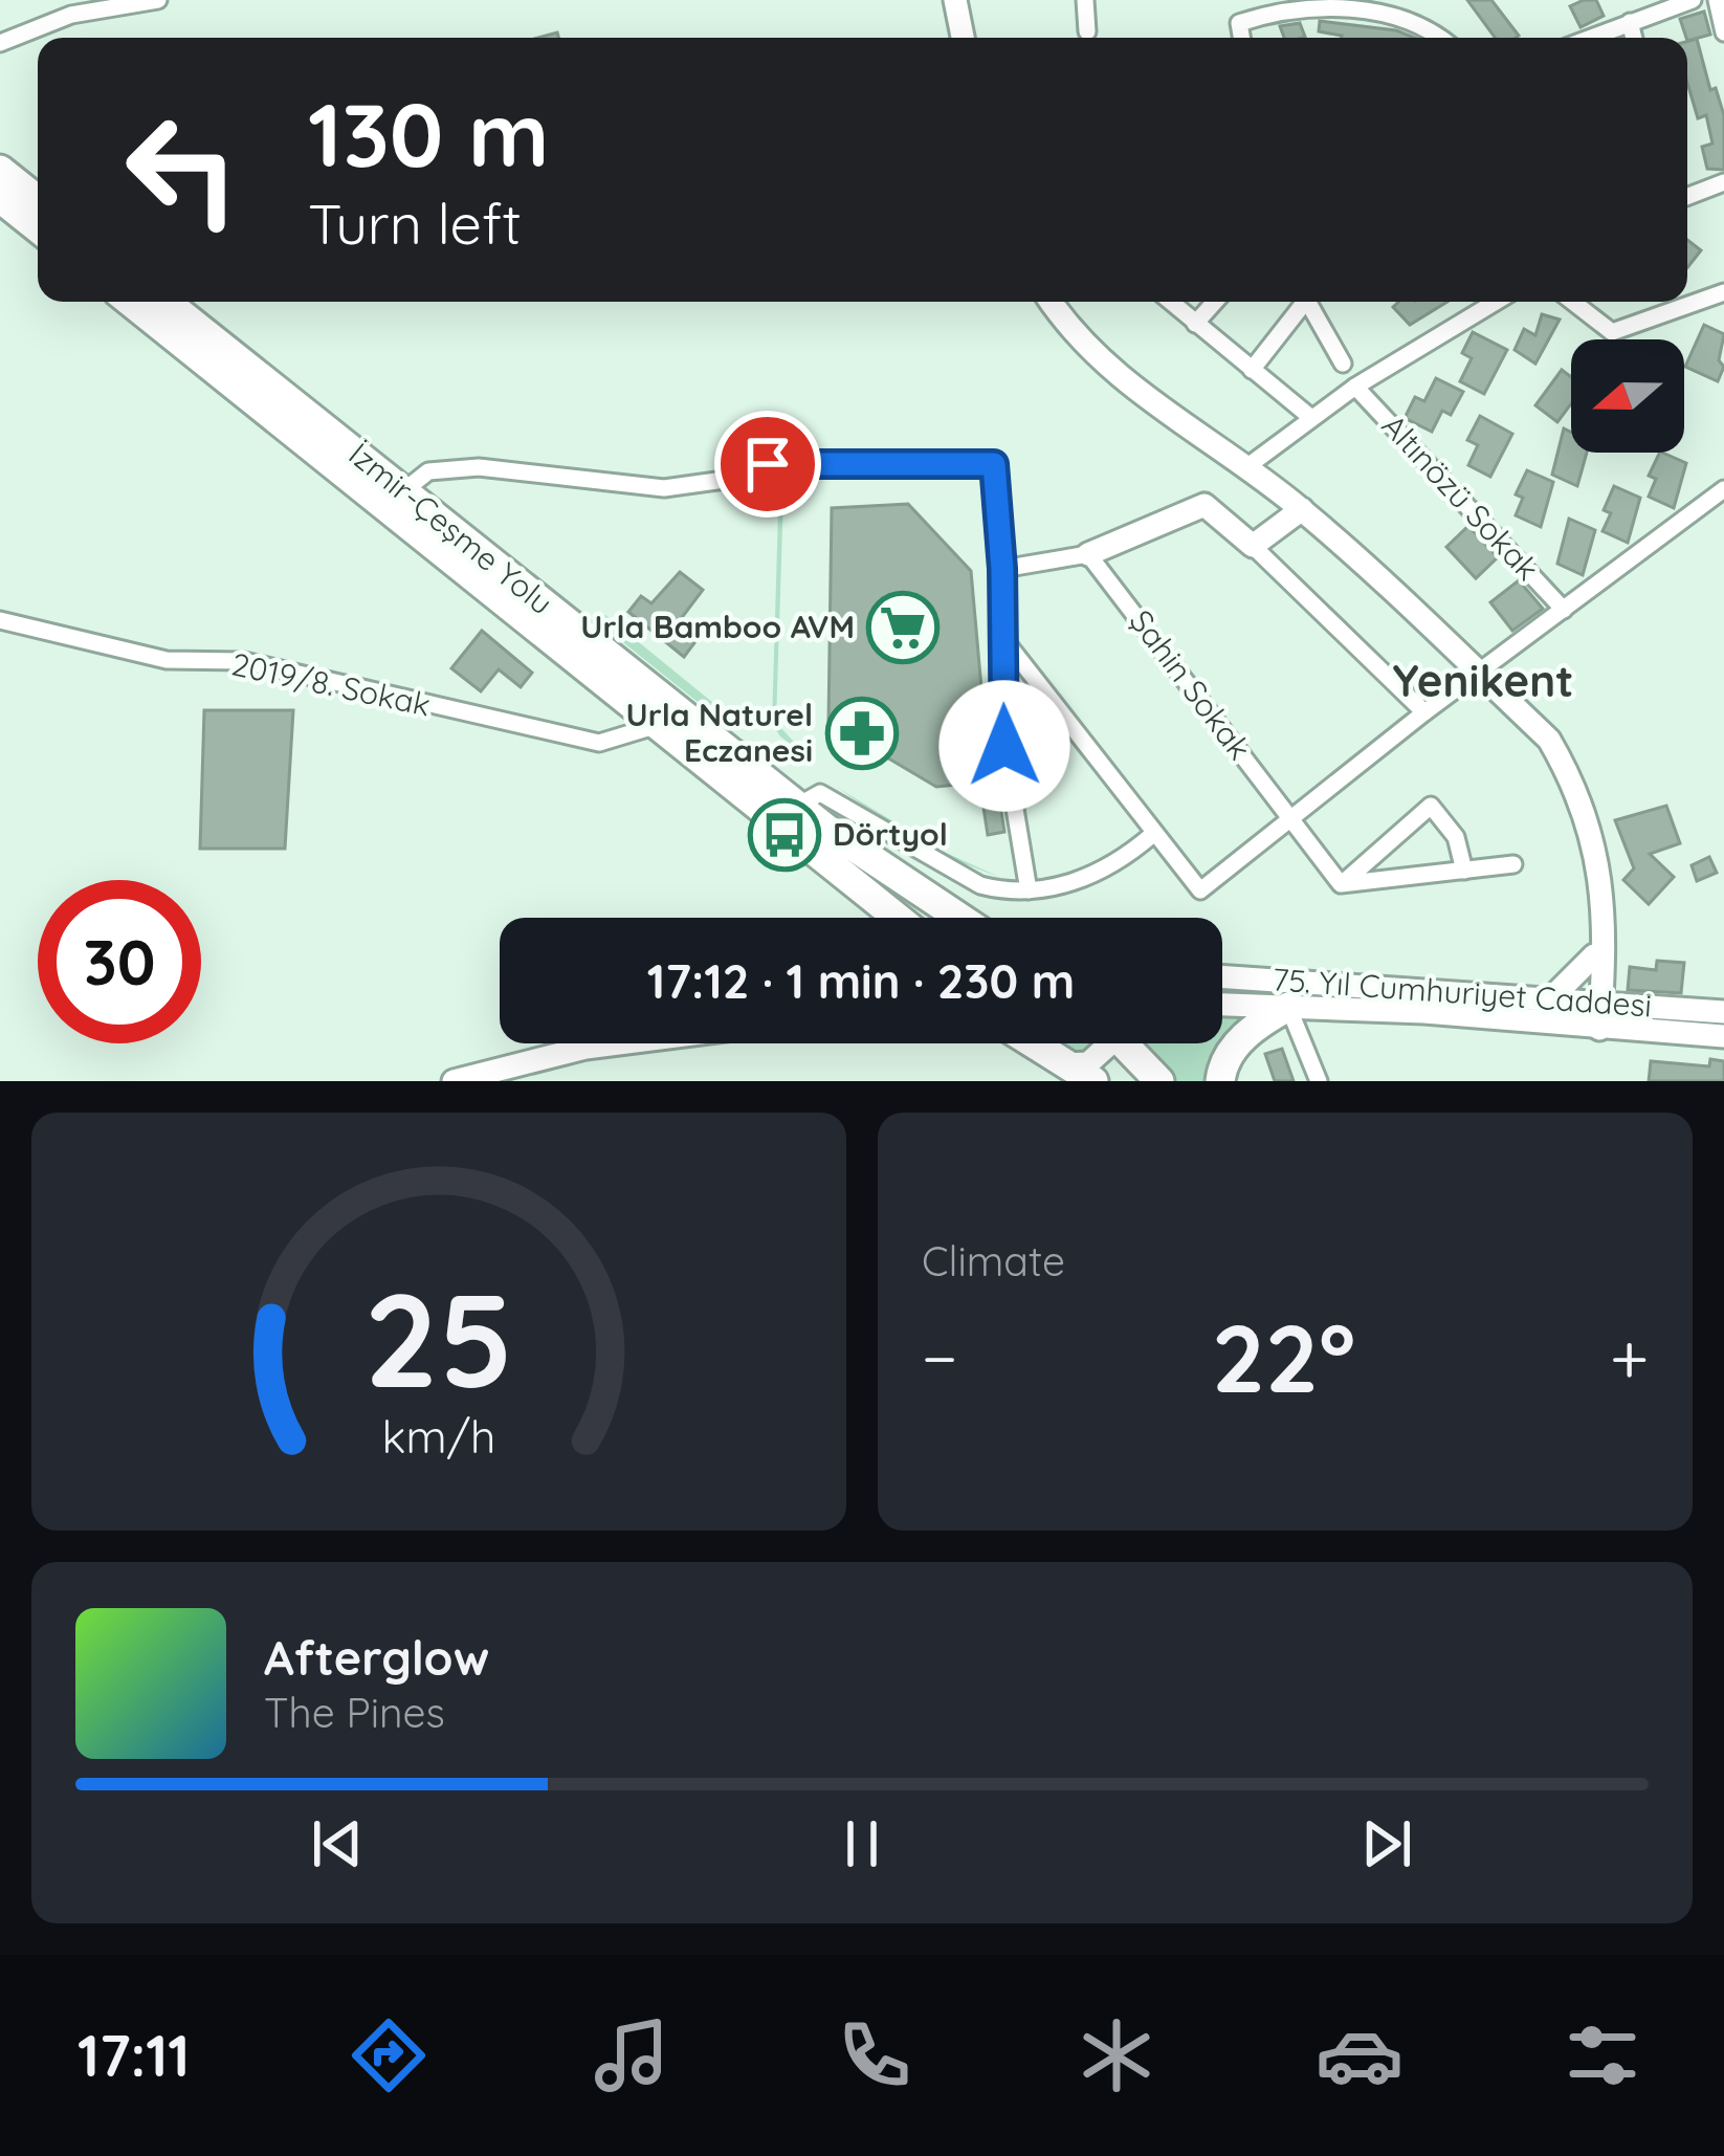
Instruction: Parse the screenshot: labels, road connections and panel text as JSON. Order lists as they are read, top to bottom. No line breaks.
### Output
{"streets":{"highway":["İzmir-Çeşme Yolu"],"street":["Altınözü Sokak","2019/8. Sokak","Şahin Sokak","75. Yıl Cumhuriyet Caddesi"]},"crossings":[["İzmir-Çeşme Yolu","2019/8. Sokak"]],"districts":["Yenikent"],"places":{"supermarket":["Urla Bamboo AVM"],"pharmacy":["Urla Naturel Eczanesi"],"bus stop":["Dörtyol"]},"north":"left","page":{"turn":["130 m","Turn left"],"limit":"30","trip":"17:12 · 1 min · 230 m","tile":"Climate","heat":["−","22°","+"],"song":["Afterglow","The Pines"],"tabs":"17:11","gauge":["25","km/h"]}}
